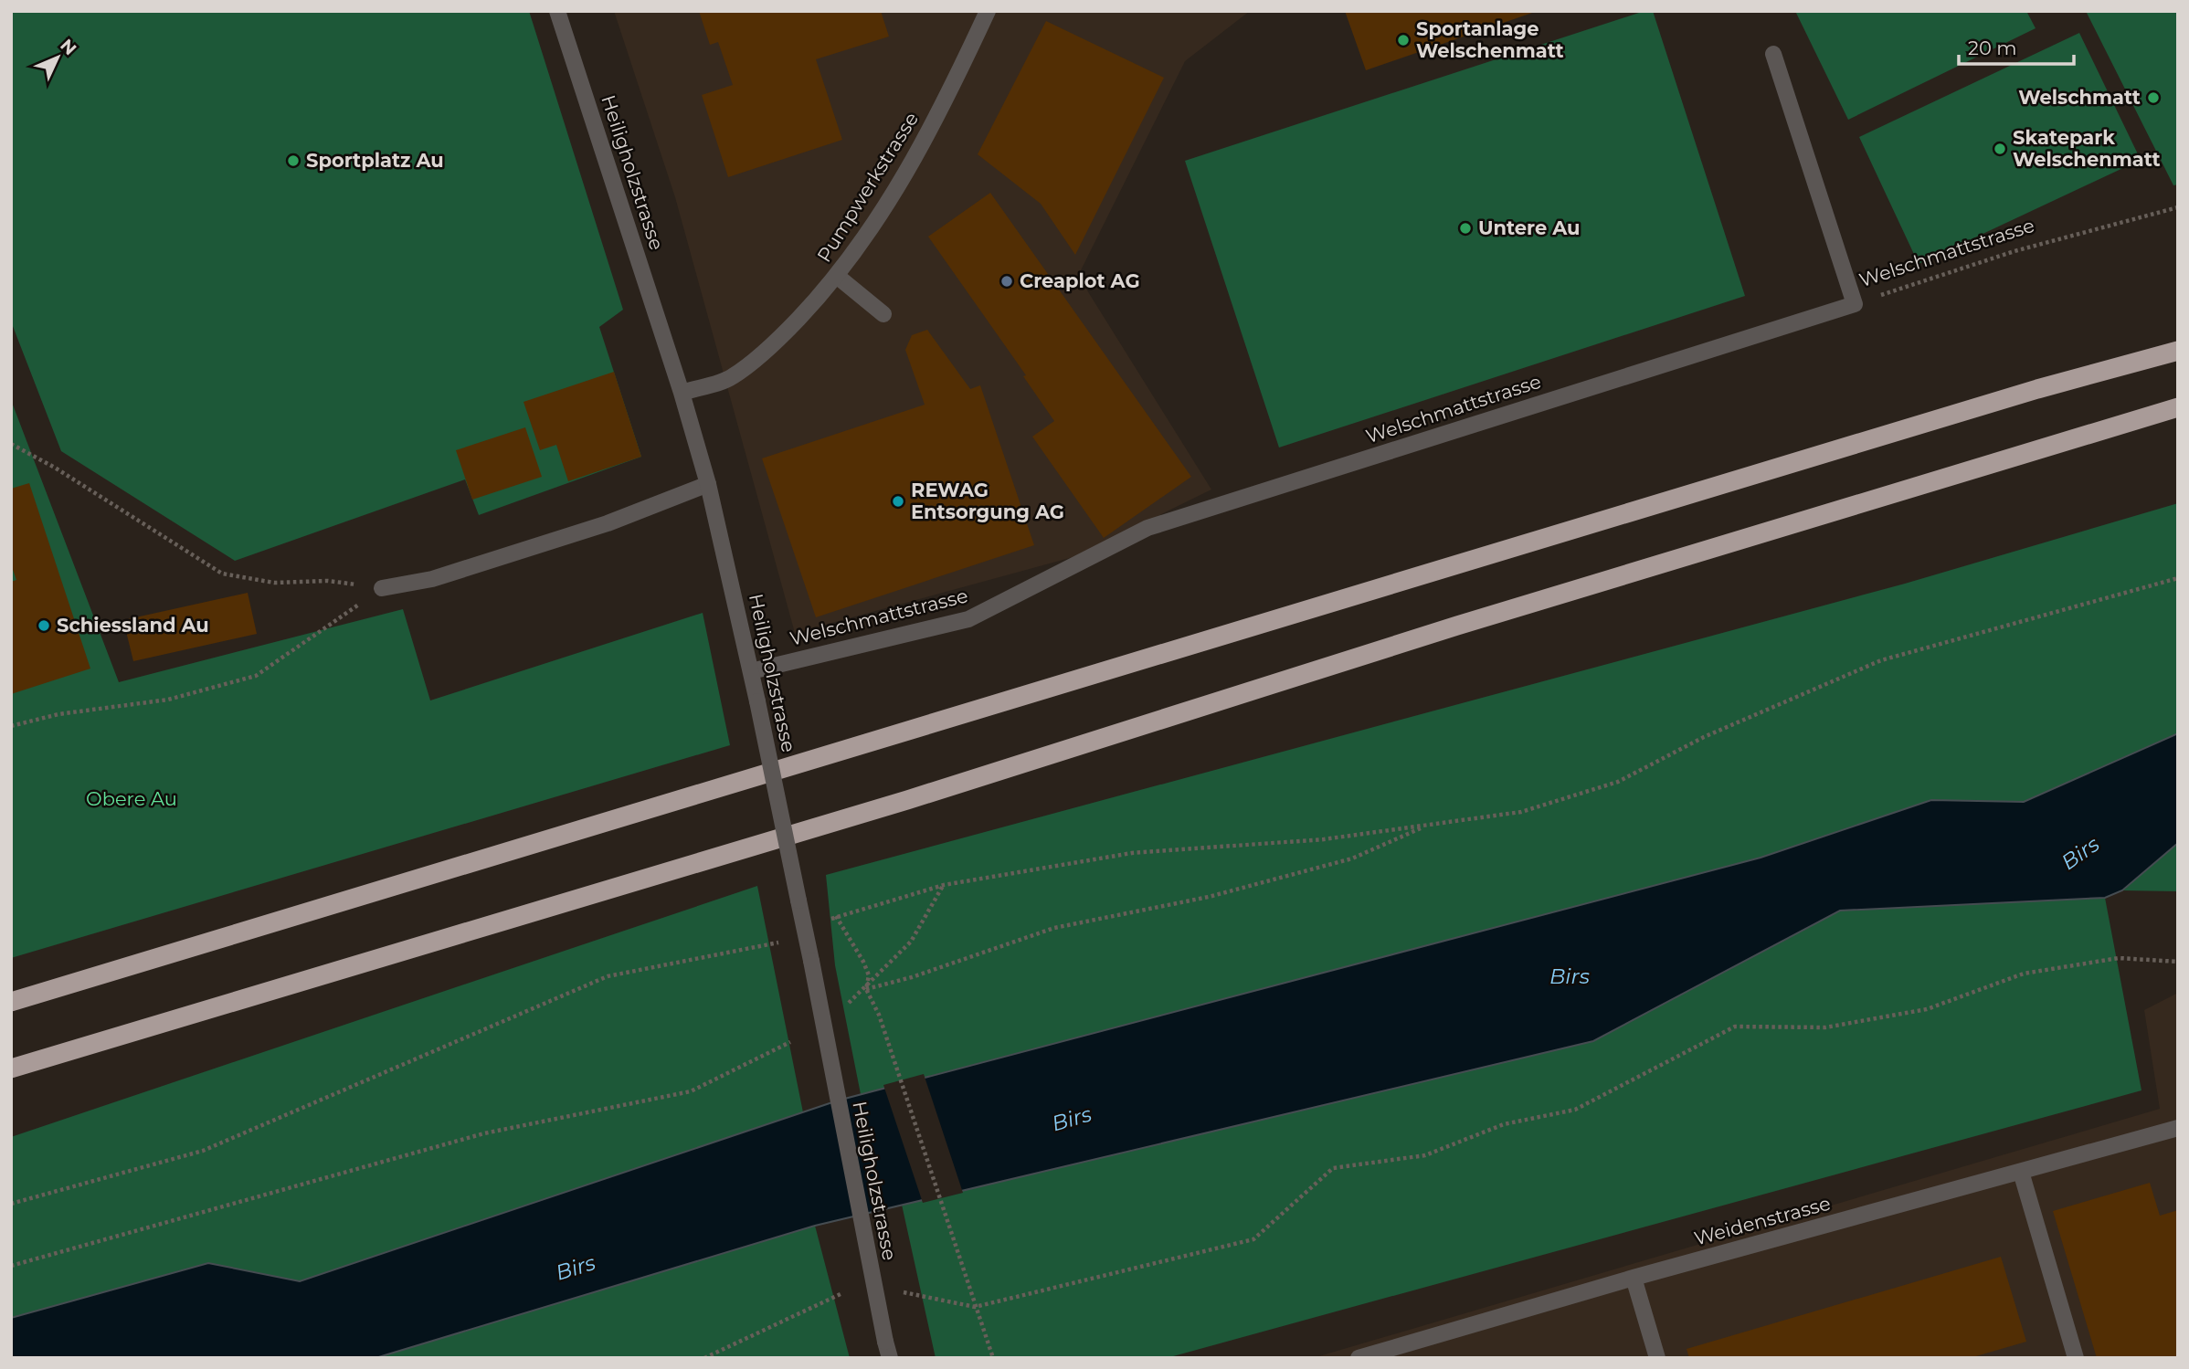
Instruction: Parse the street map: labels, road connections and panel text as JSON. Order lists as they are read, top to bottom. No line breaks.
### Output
{"streets":{"street":["Heiligholzstrasse","Pumpwerkstrasse","Welschmattstrasse","Weidenstrasse"]},"crossings":[["Heiligholzstrasse","Pumpwerkstrasse"],["Heiligholzstrasse","Welschmattstrasse"]],"water":["Birs"],"parks":["Obere Au"],"places":["Sportanlage Welschenmatt","Welschmatt","Skatepark Welschenmatt","Sportplatz Au","Untere Au","Creaplot AG","REWAG Entsorgung AG","Schiessland Au"],"scale_bar":"20 m","north":"top right"}
